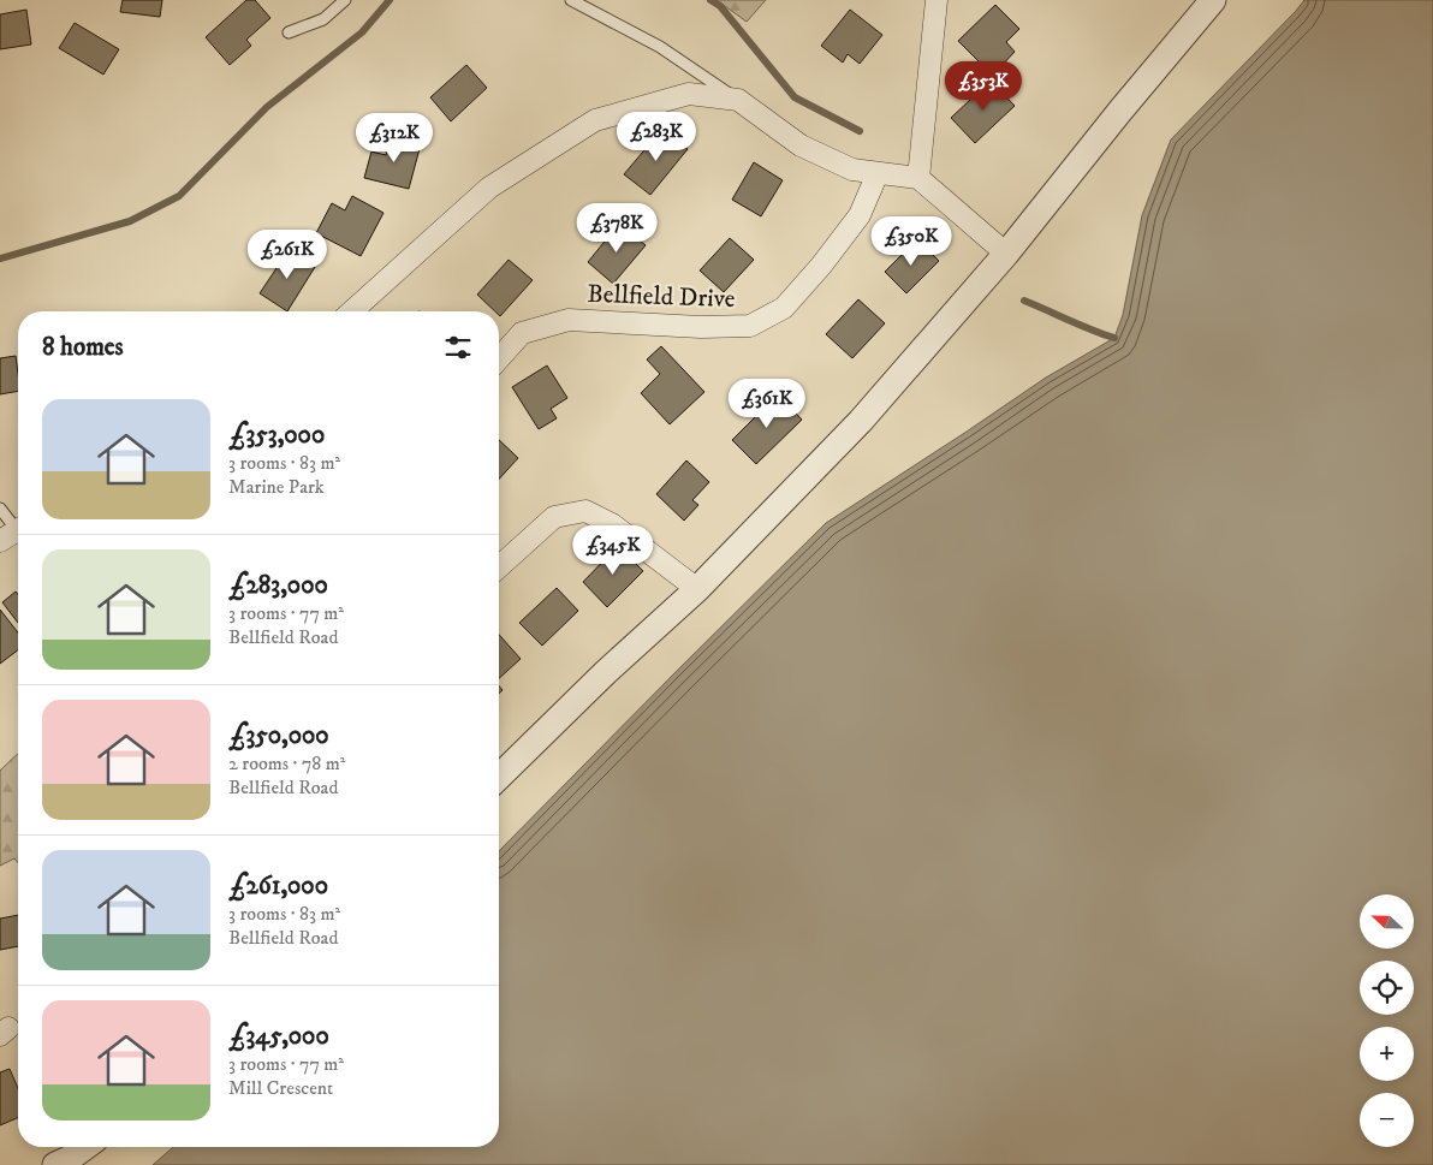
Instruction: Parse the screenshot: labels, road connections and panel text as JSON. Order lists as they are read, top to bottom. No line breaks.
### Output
{"streets":{"street":["Bellfield Drive"]},"north":"left","page":{"price":["£353K","£283K","£312K","£378K","£350K","£261K","£361K","£345K"],"heading":"8 homes","list":[{"name":"£353,000","note":"3 rooms · 83 m² · Marine Park"},{"name":"£283,000","note":"3 rooms · 77 m² · Bellfield Road"},{"name":"£350,000","note":"2 rooms · 78 m² · Bellfield Road"},{"name":"£261,000","note":"3 rooms · 83 m² · Bellfield Road"},{"name":"£345,000","note":"3 rooms · 77 m² · Mill Crescent"}],"map_buttons":["+","−"]}}
